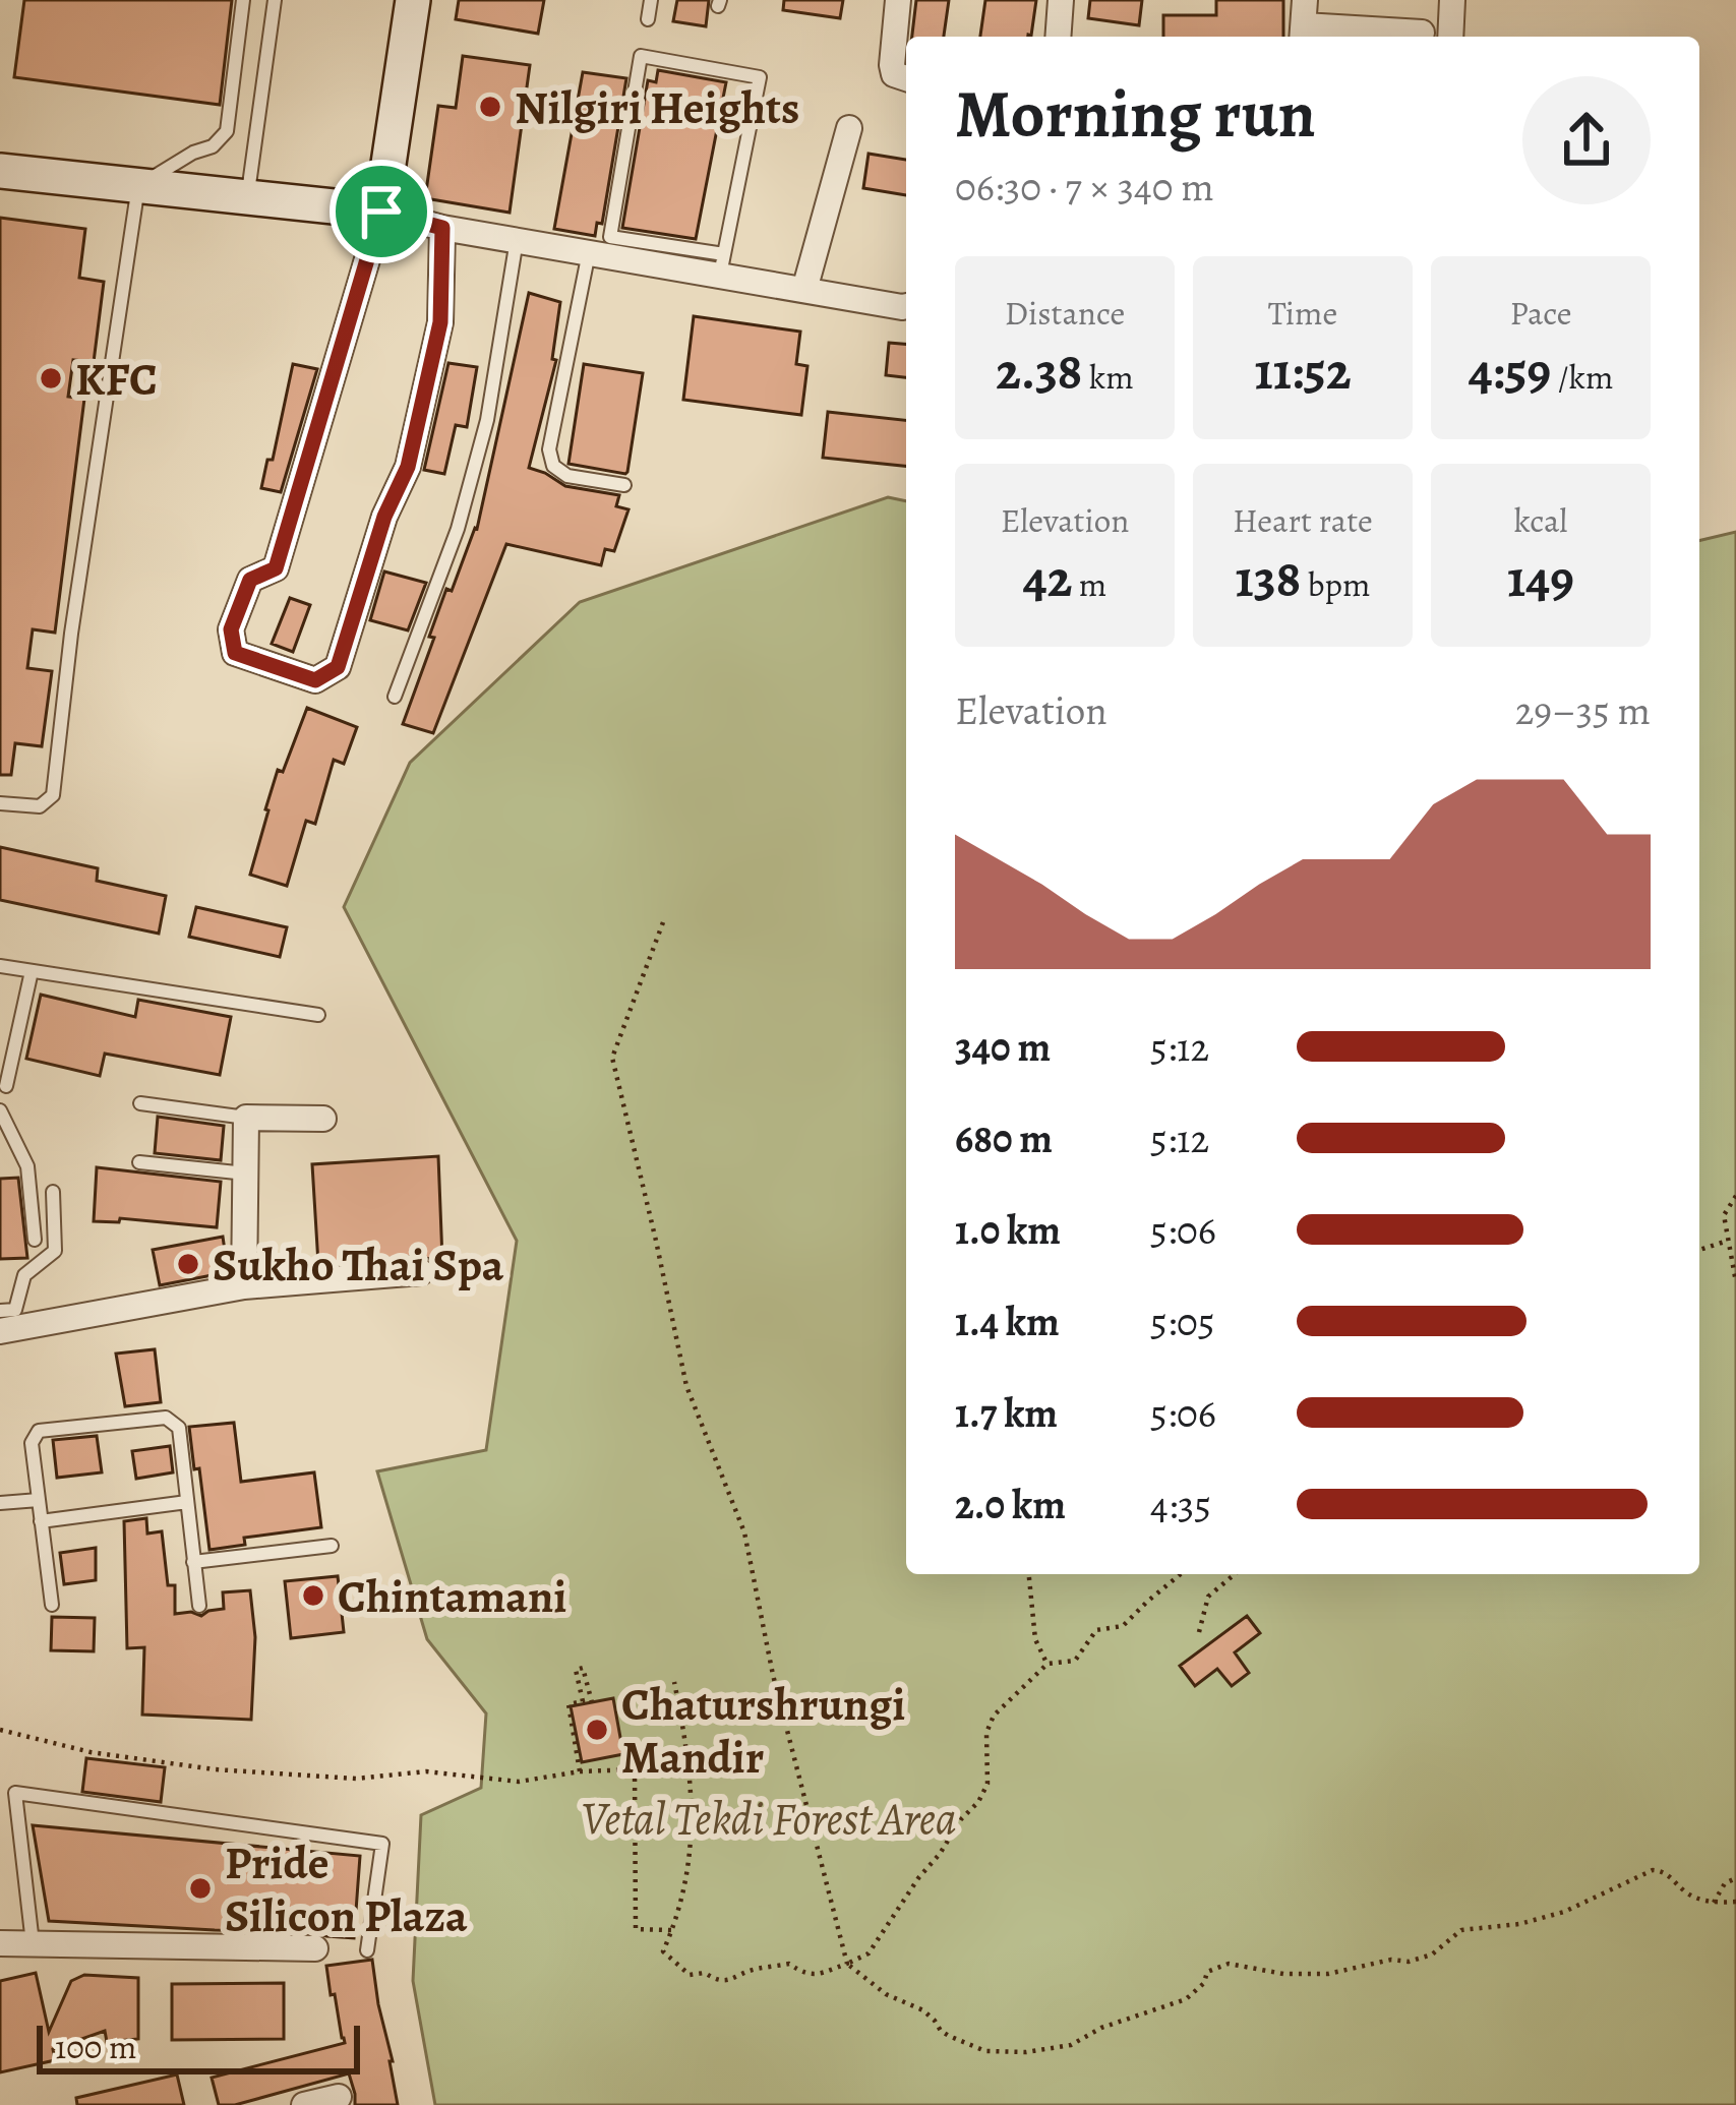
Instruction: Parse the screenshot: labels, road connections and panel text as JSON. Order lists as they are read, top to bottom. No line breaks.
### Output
{"parks":["Vetal Tekdi Forest Area"],"places":["Nilgiri Heights","KFC","Sukho Thai Spa","Chintamani","Chaturshrungi Mandir","Pride Silicon Plaza"],"scale_bar":"100 m","page":{"heading":["Morning run","06:30 · 7 × 340 m"],"stats":[["Distance","2.38 km"],["Time","11:52"],["Pace","4:59 /km"],["Elevation","42 m"],["Heart rate","138 bpm"],["kcal","149"]],"chart":["Elevation","29–35 m"],"list":[{"name":"340 m","note":"5:12"},{"name":"680 m","note":"5:12"},{"name":"1.0 km","note":"5:06"},{"name":"1.4 km","note":"5:05"},{"name":"1.7 km","note":"5:06"},{"name":"2.0 km","note":"4:35"}],"scale":"100 m"}}
